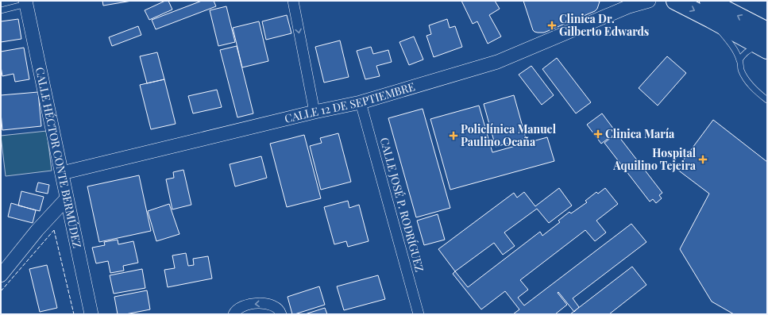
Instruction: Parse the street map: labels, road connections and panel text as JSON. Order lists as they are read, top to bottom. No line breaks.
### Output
{"streets":{"street":["CALLE 12 DE SEPTIEMBRE","CALLE HÉCTOR CONTE BERMÚDEZ","CALLE JOSÉ P. RODRÍGUEZ"]},"crossings":[["CALLE 12 DE SEPTIEMBRE","CALLE HÉCTOR CONTE BERMÚDEZ"],["CALLE 12 DE SEPTIEMBRE","CALLE JOSÉ P. RODRÍGUEZ"]],"places":{"health":["Clinica Dr. Gilberto Edwards","Clinica María","Policlínica Manuel Paulino Ocaña","Hospital Aquilino Tejeira"]}}
